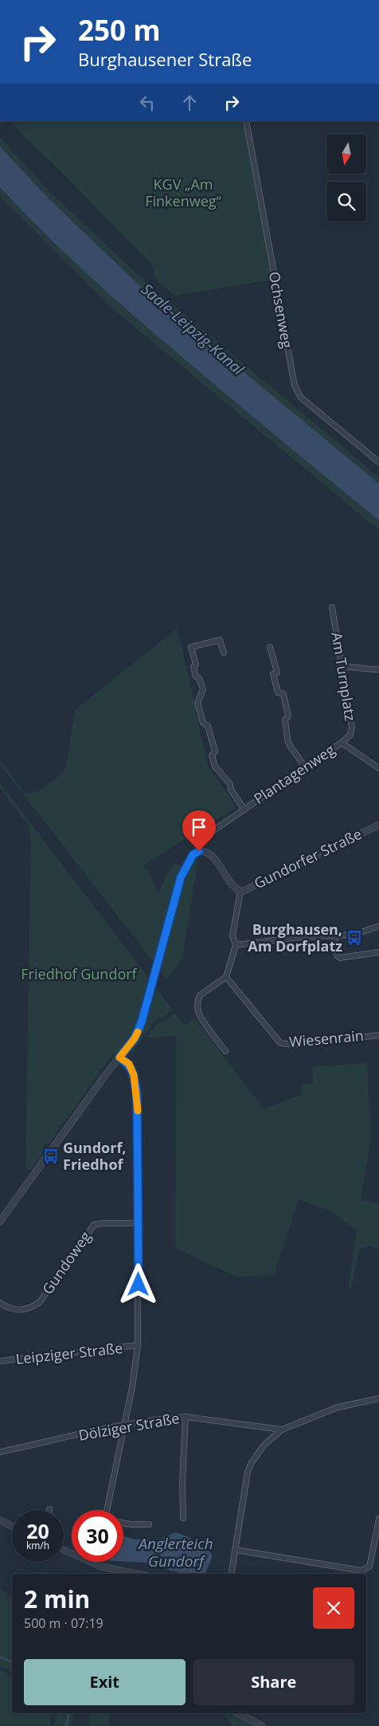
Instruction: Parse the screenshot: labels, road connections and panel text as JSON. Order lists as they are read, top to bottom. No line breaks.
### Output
{"streets":{"street":["Ochsenweg","Am Turnplatz","Plantagenweg","Gundorfer Straße","Wiesenrain","Gundoweg","Leipziger Straße","Dölziger Straße"]},"crossings":[["Am Turnplatz","Plantagenweg"]],"water":["Saale-Leipzig-Kanal","Anglerteich Gundorf"],"parks":["KGV „Am Finkenweg“","Friedhof Gundorf"],"places":{"bus stop":["Burghausen, Am Dorfplatz","Gundorf, Friedhof"]},"north":"bottom","page":{"turn":["250 m","Burghausener Straße"],"speed":"20 km/h","limit":"30","heading":["2 min","500 m · 07:19"],"buttons":["Exit","Share"]}}
